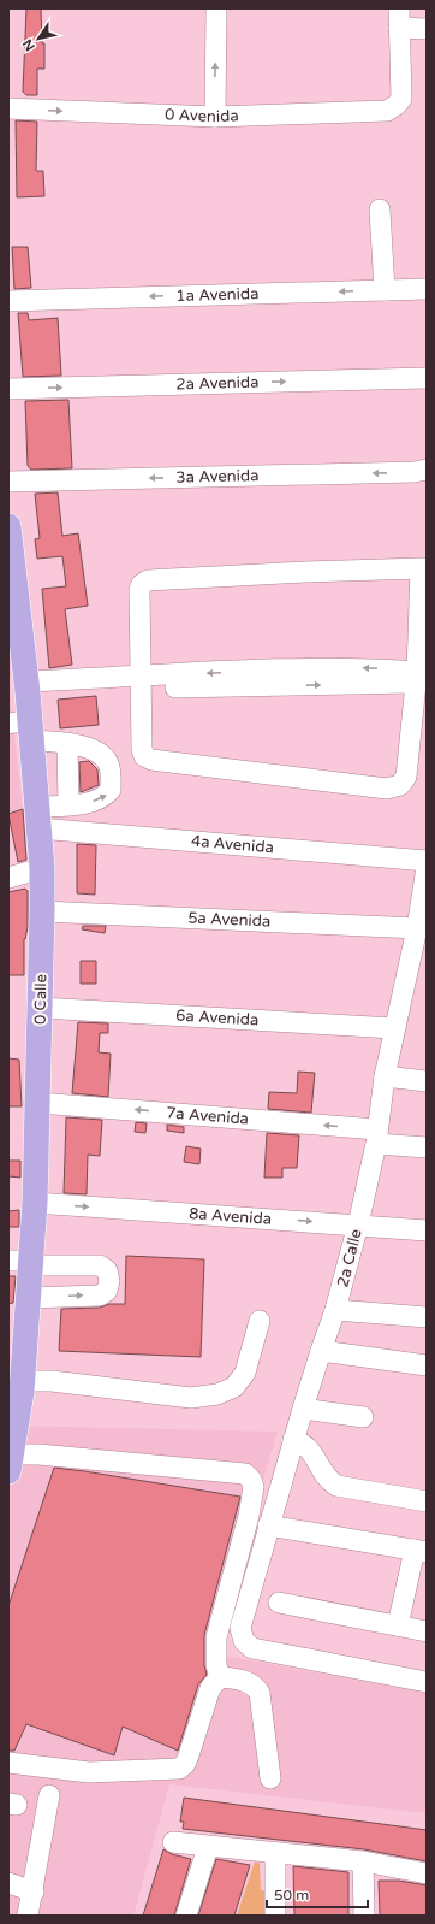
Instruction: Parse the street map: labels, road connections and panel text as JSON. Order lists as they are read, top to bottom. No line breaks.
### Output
{"streets":{"main road":["0 Calle"],"street":["0 Avenida","1a Avenida","2a Avenida","3a Avenida","4a Avenida","5a Avenida","6a Avenida","7a Avenida","8a Avenida","2a Calle"]},"crossings":[["4a Avenida","0 Calle"],["5a Avenida","0 Calle"],["5a Avenida","2a Calle"],["0 Calle","6a Avenida"],["0 Calle","7a Avenida"],["0 Calle","8a Avenida"],["6a Avenida","2a Calle"],["7a Avenida","2a Calle"],["8a Avenida","2a Calle"]],"one_way":["0 Avenida","1a Avenida","2a Avenida","3a Avenida","7a Avenida","8a Avenida"],"scale_bar":"50 m","north":"bottom left"}
